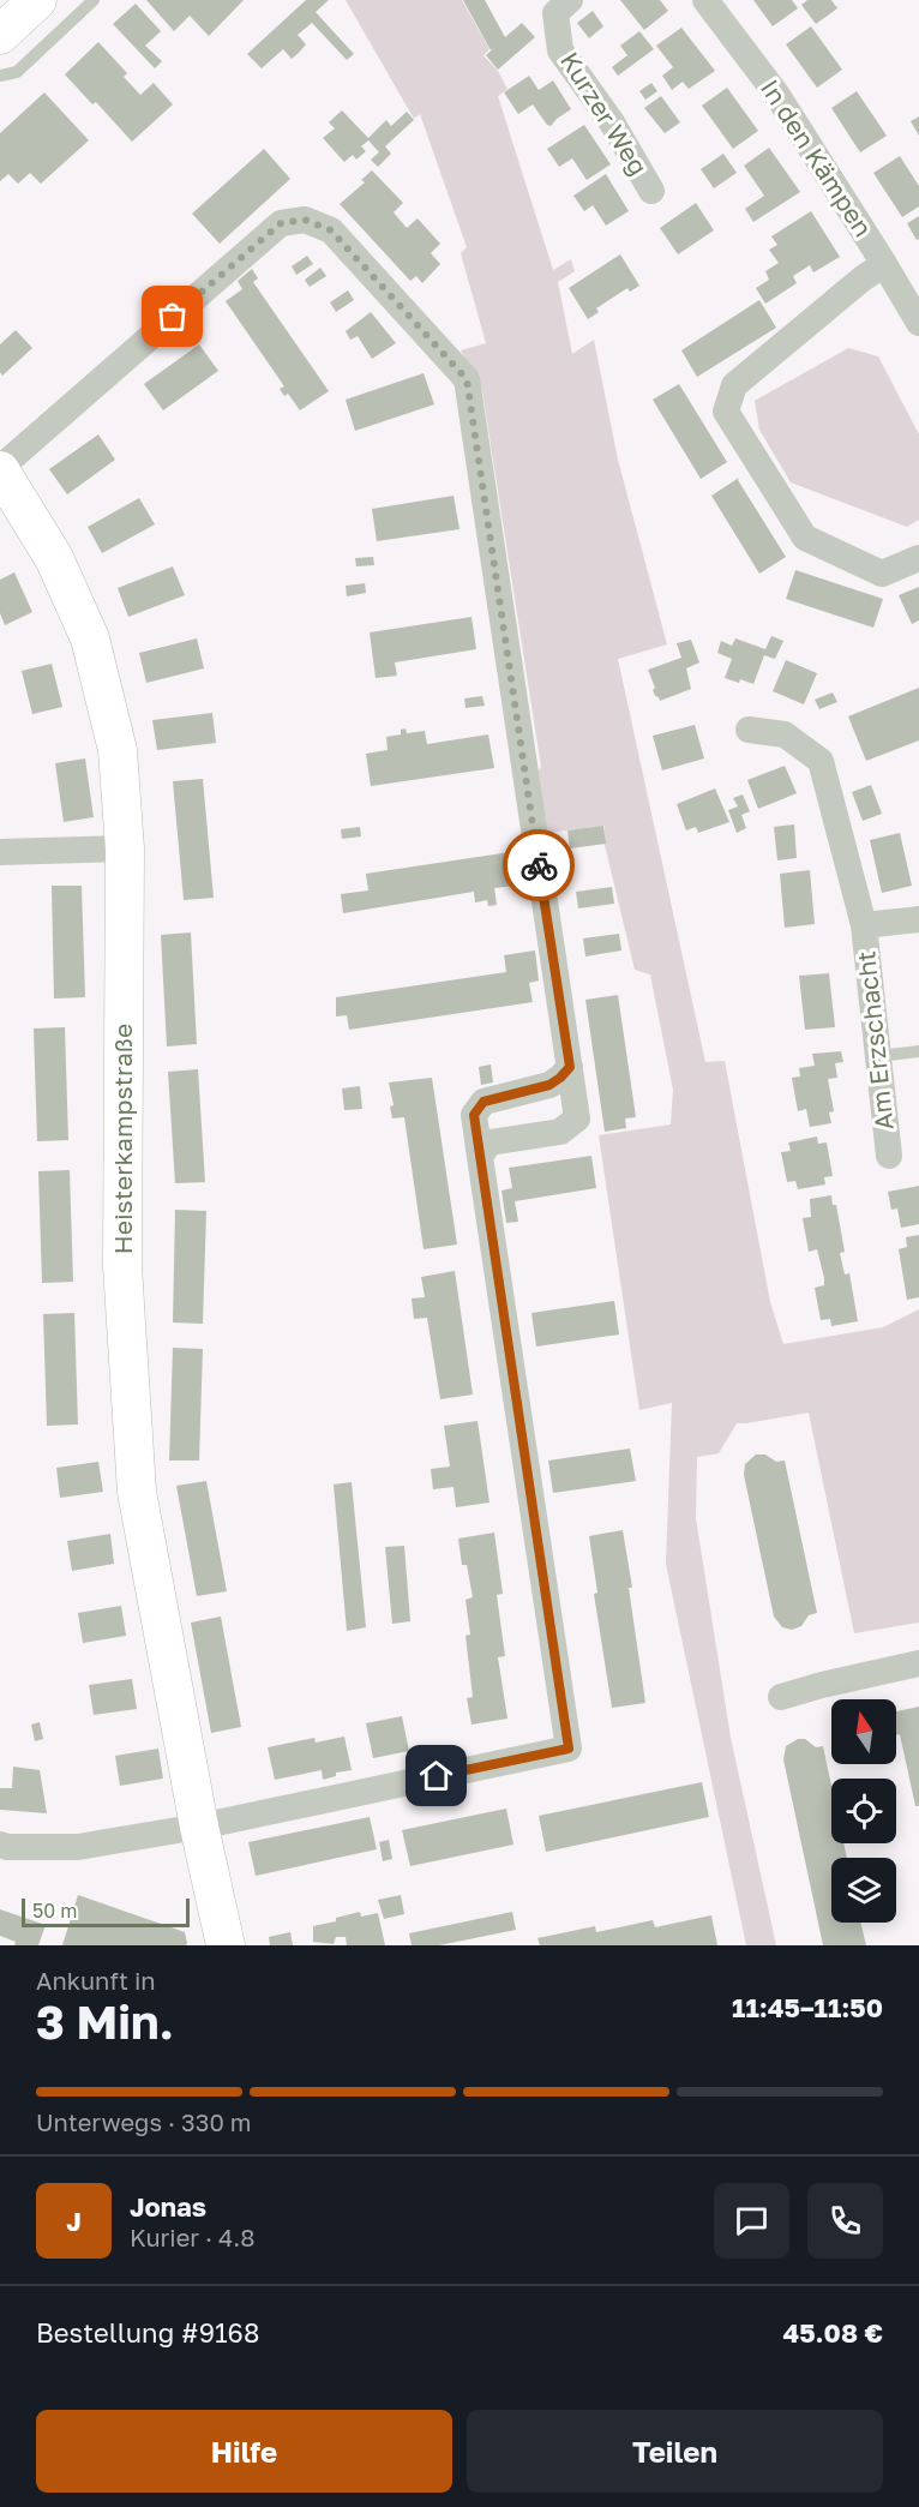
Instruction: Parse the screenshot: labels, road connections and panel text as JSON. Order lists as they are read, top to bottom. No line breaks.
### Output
{"streets":{"street":["Kurzer Weg","In den Kämpen","Am Erzschacht","Heisterkampstraße"]},"scale_bar":"50 m","north":"top","page":{"scale":"50 m","heading":["3 Min.","Ankunft in","11:45–11:50"],"panel":["Jonas","Kurier · 4.8","Bestellung #9168","45.08 €"],"bar":"Unterwegs · 330 m","round":"J","buttons":["Hilfe","Teilen"]}}
